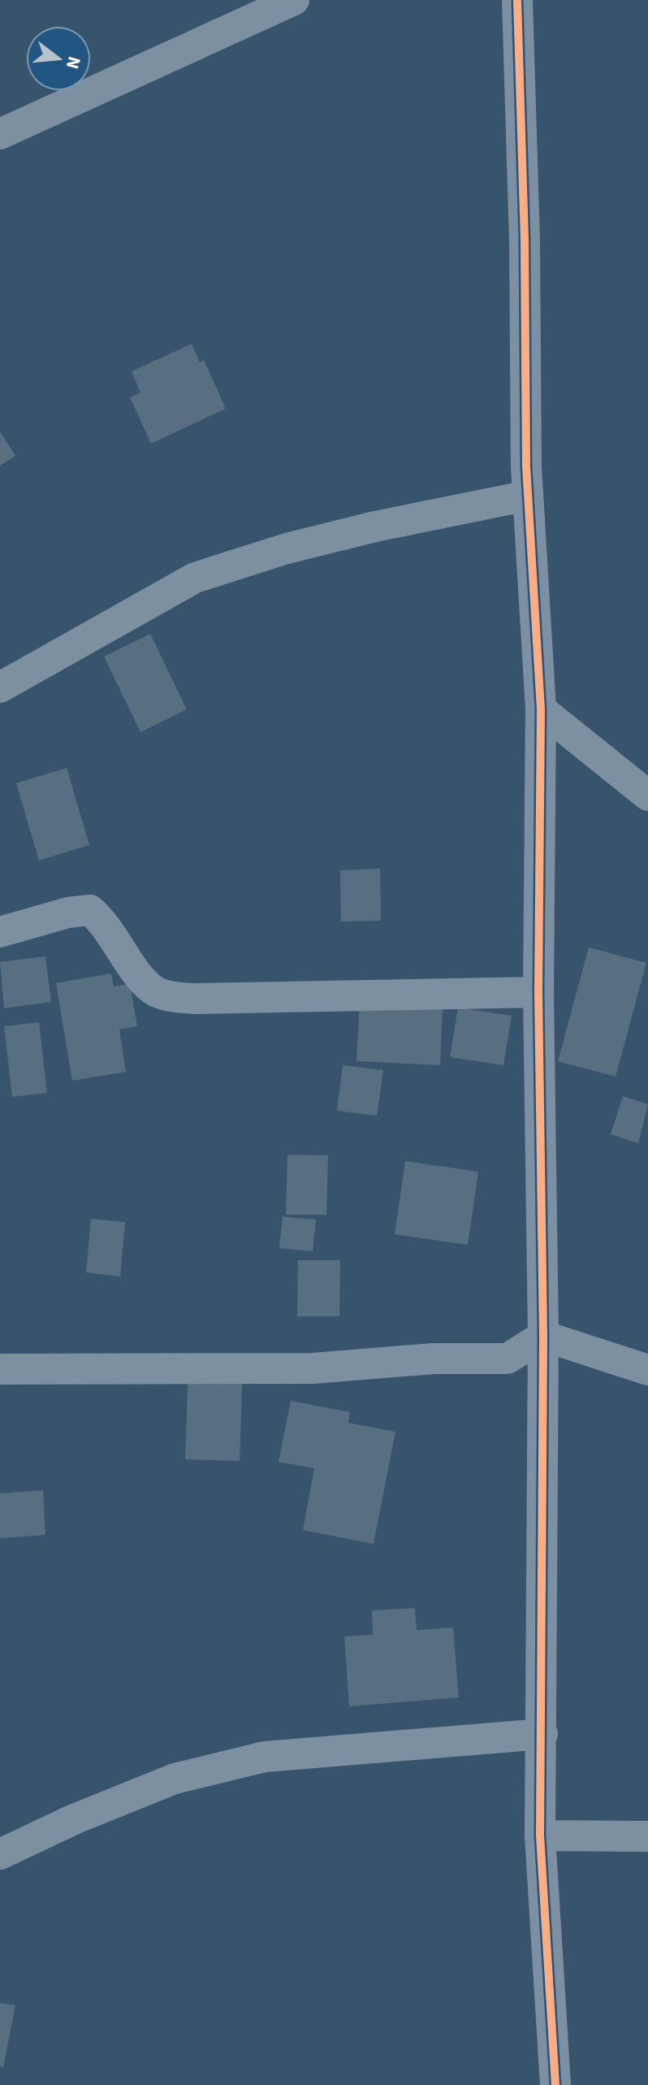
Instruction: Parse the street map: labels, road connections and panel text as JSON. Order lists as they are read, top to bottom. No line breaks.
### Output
{"north":"right"}
